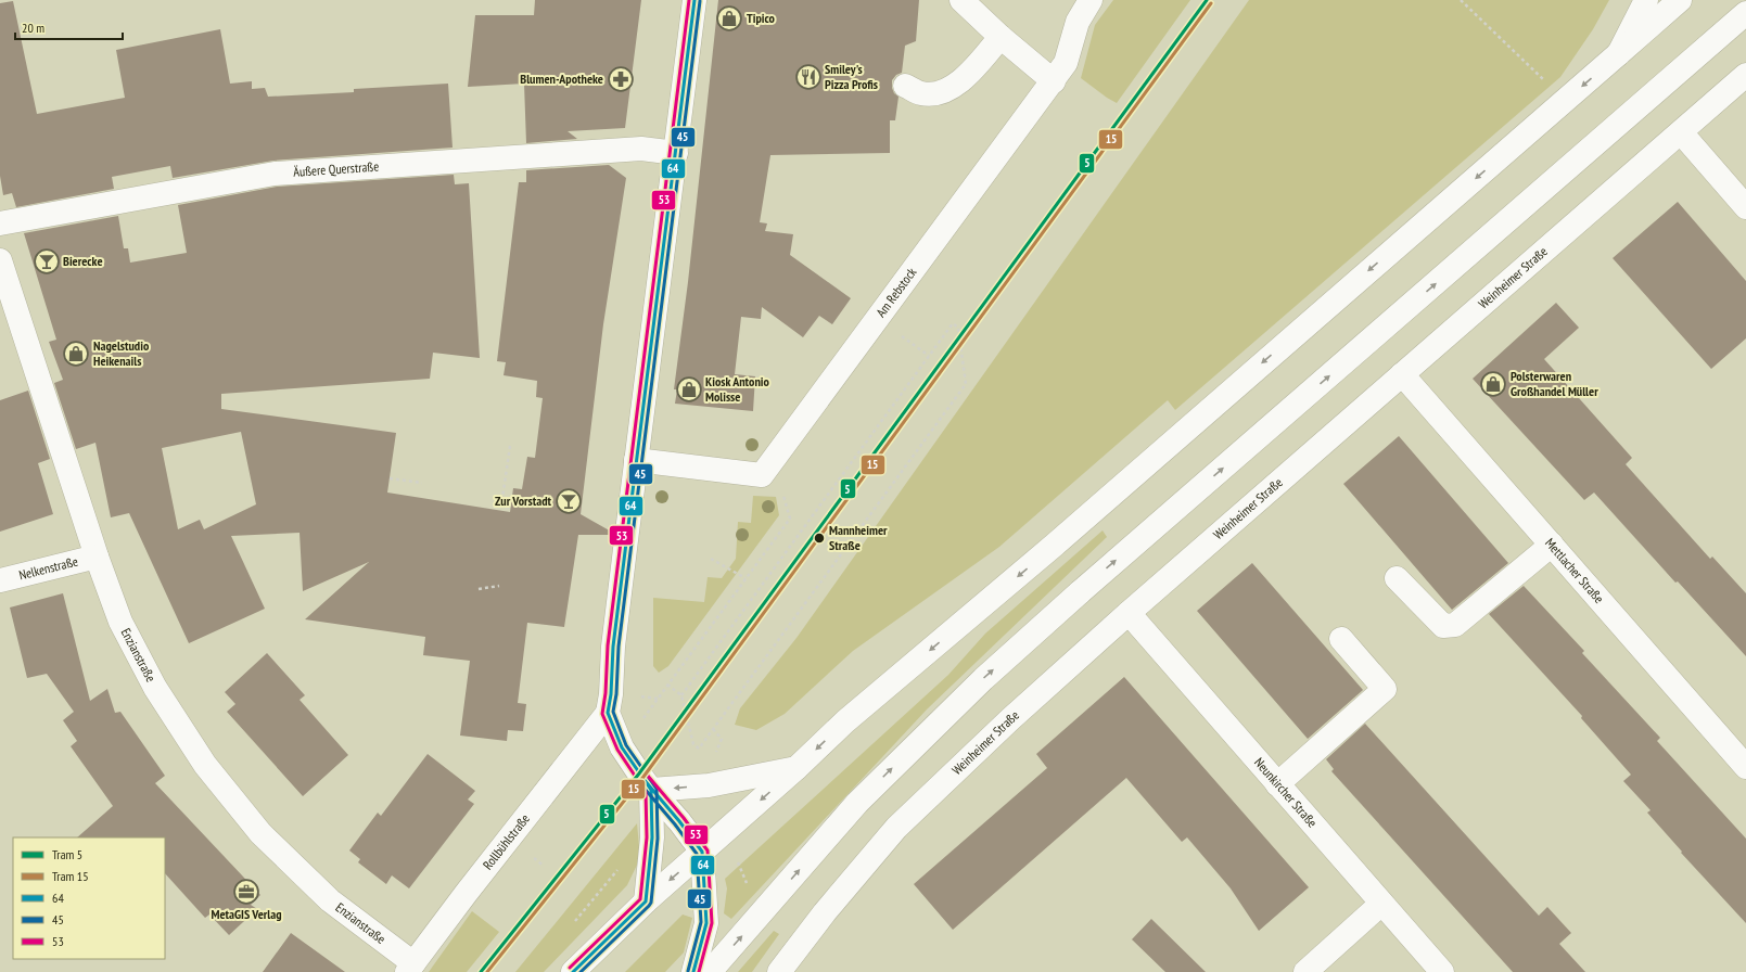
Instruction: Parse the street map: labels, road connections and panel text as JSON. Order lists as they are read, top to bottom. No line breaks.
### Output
{"streets":{"main road":["Äußere Querstraße","Weinheimer Straße","Am Rebstock","Nelkenstraße","Mettlacher Straße","Enzianstraße","Neunkircher Straße","Rollbühlstraße"]},"crossings":[["Weinheimer Straße","Mettlacher Straße"],["Weinheimer Straße","Neunkircher Straße"],["Nelkenstraße","Enzianstraße"],["Enzianstraße","Rollbühlstraße"]],"places":{"shop":["Tipico","Nagelstudio Heikenails","Polsterwaren Großhandel Müller","Kiosk Antonio Molisse"],"restaurant":["Smiley's Pizza Profis"],"pharmacy":["Blumen-Apotheke"],"bar":["Bierecke","Zur Vorstadt"],"other":["Mannheimer Straße"],"office":["MetaGIS Verlag"]},"lines":["tram line 5","transit line 64","transit line 53","transit line 45","tram line 15"],"legend":["Tram 5","Tram 15","64","45","53"],"scale_bar":"20 m"}
